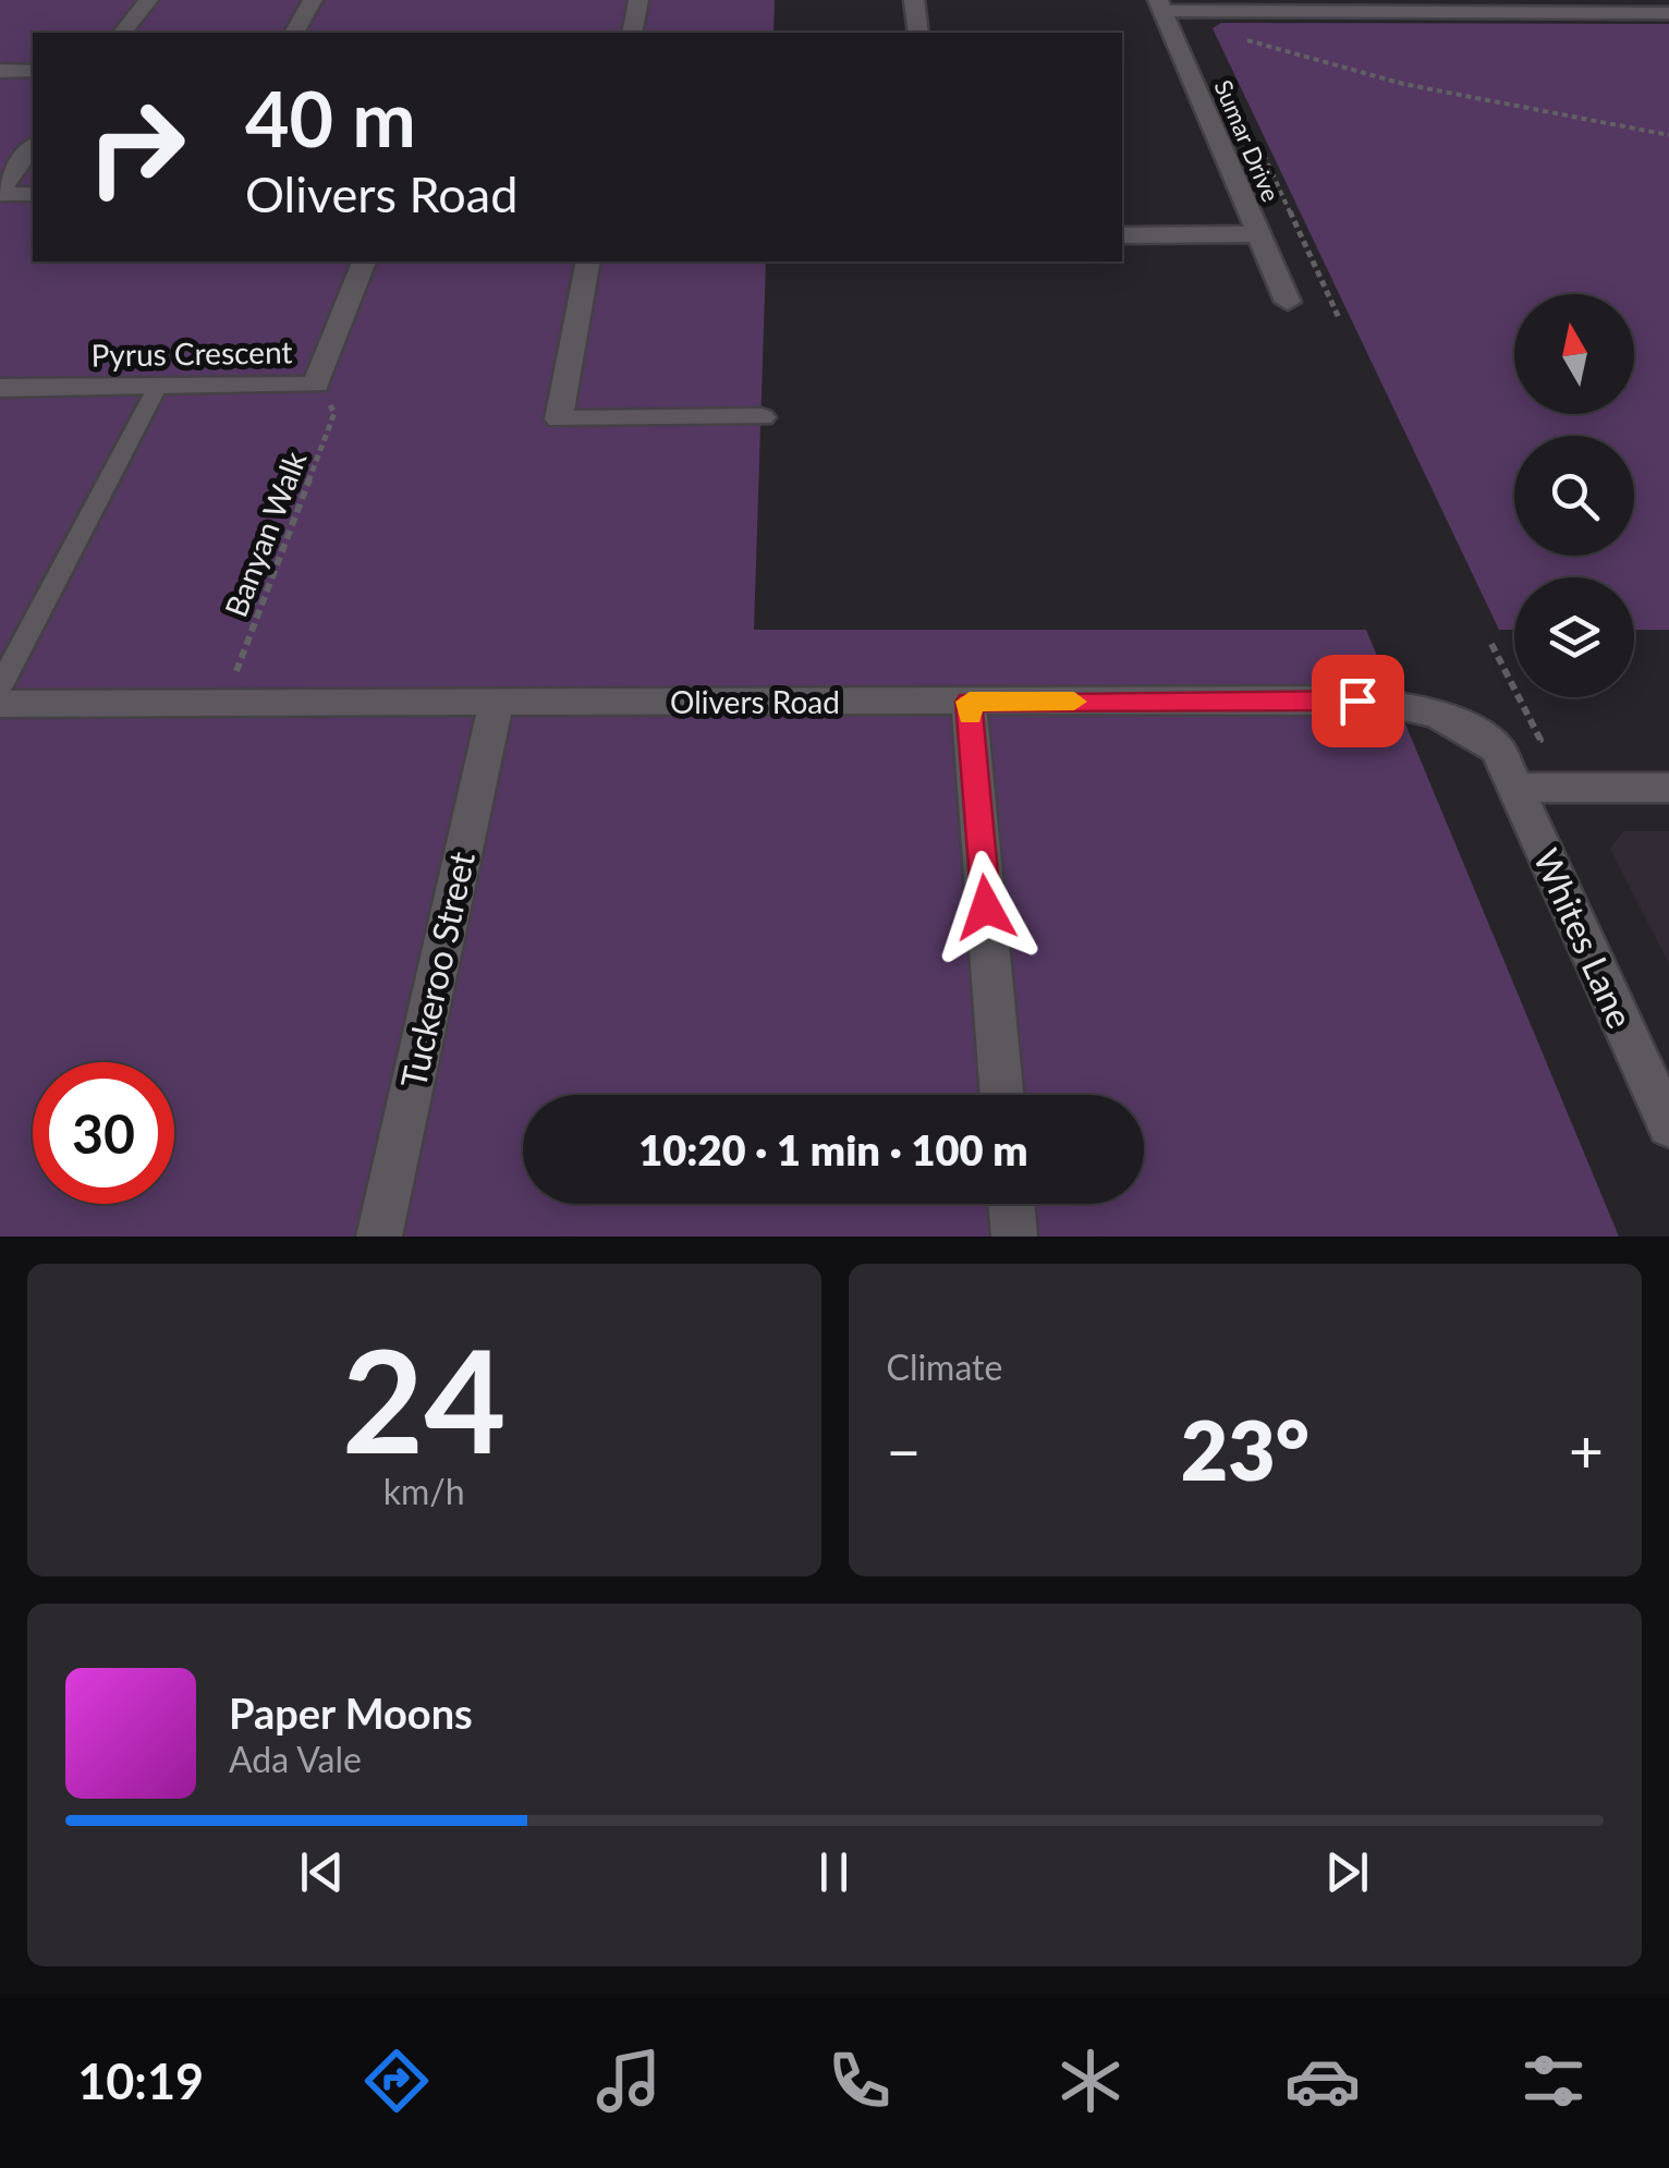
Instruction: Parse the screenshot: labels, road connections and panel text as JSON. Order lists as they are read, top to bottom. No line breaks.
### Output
{"streets":{"street":["Sumar Drive","Pyrus Crescent","Olivers Road","Whites Lane","Tuckeroo Street"],"path":["Banyan Walk"]},"crossings":[["Pyrus Crescent","Banyan Walk"],["Banyan Walk","Olivers Road"],["Olivers Road","Whites Lane"],["Olivers Road","Tuckeroo Street"]],"north":"top","page":{"turn":["40 m","Olivers Road"],"limit":"30","trip":"10:20 · 1 min · 100 m","tile":[["24","km/h"],"Climate"],"heat":["−","23°","+"],"song":["Paper Moons","Ada Vale"],"tabs":"10:19"}}
